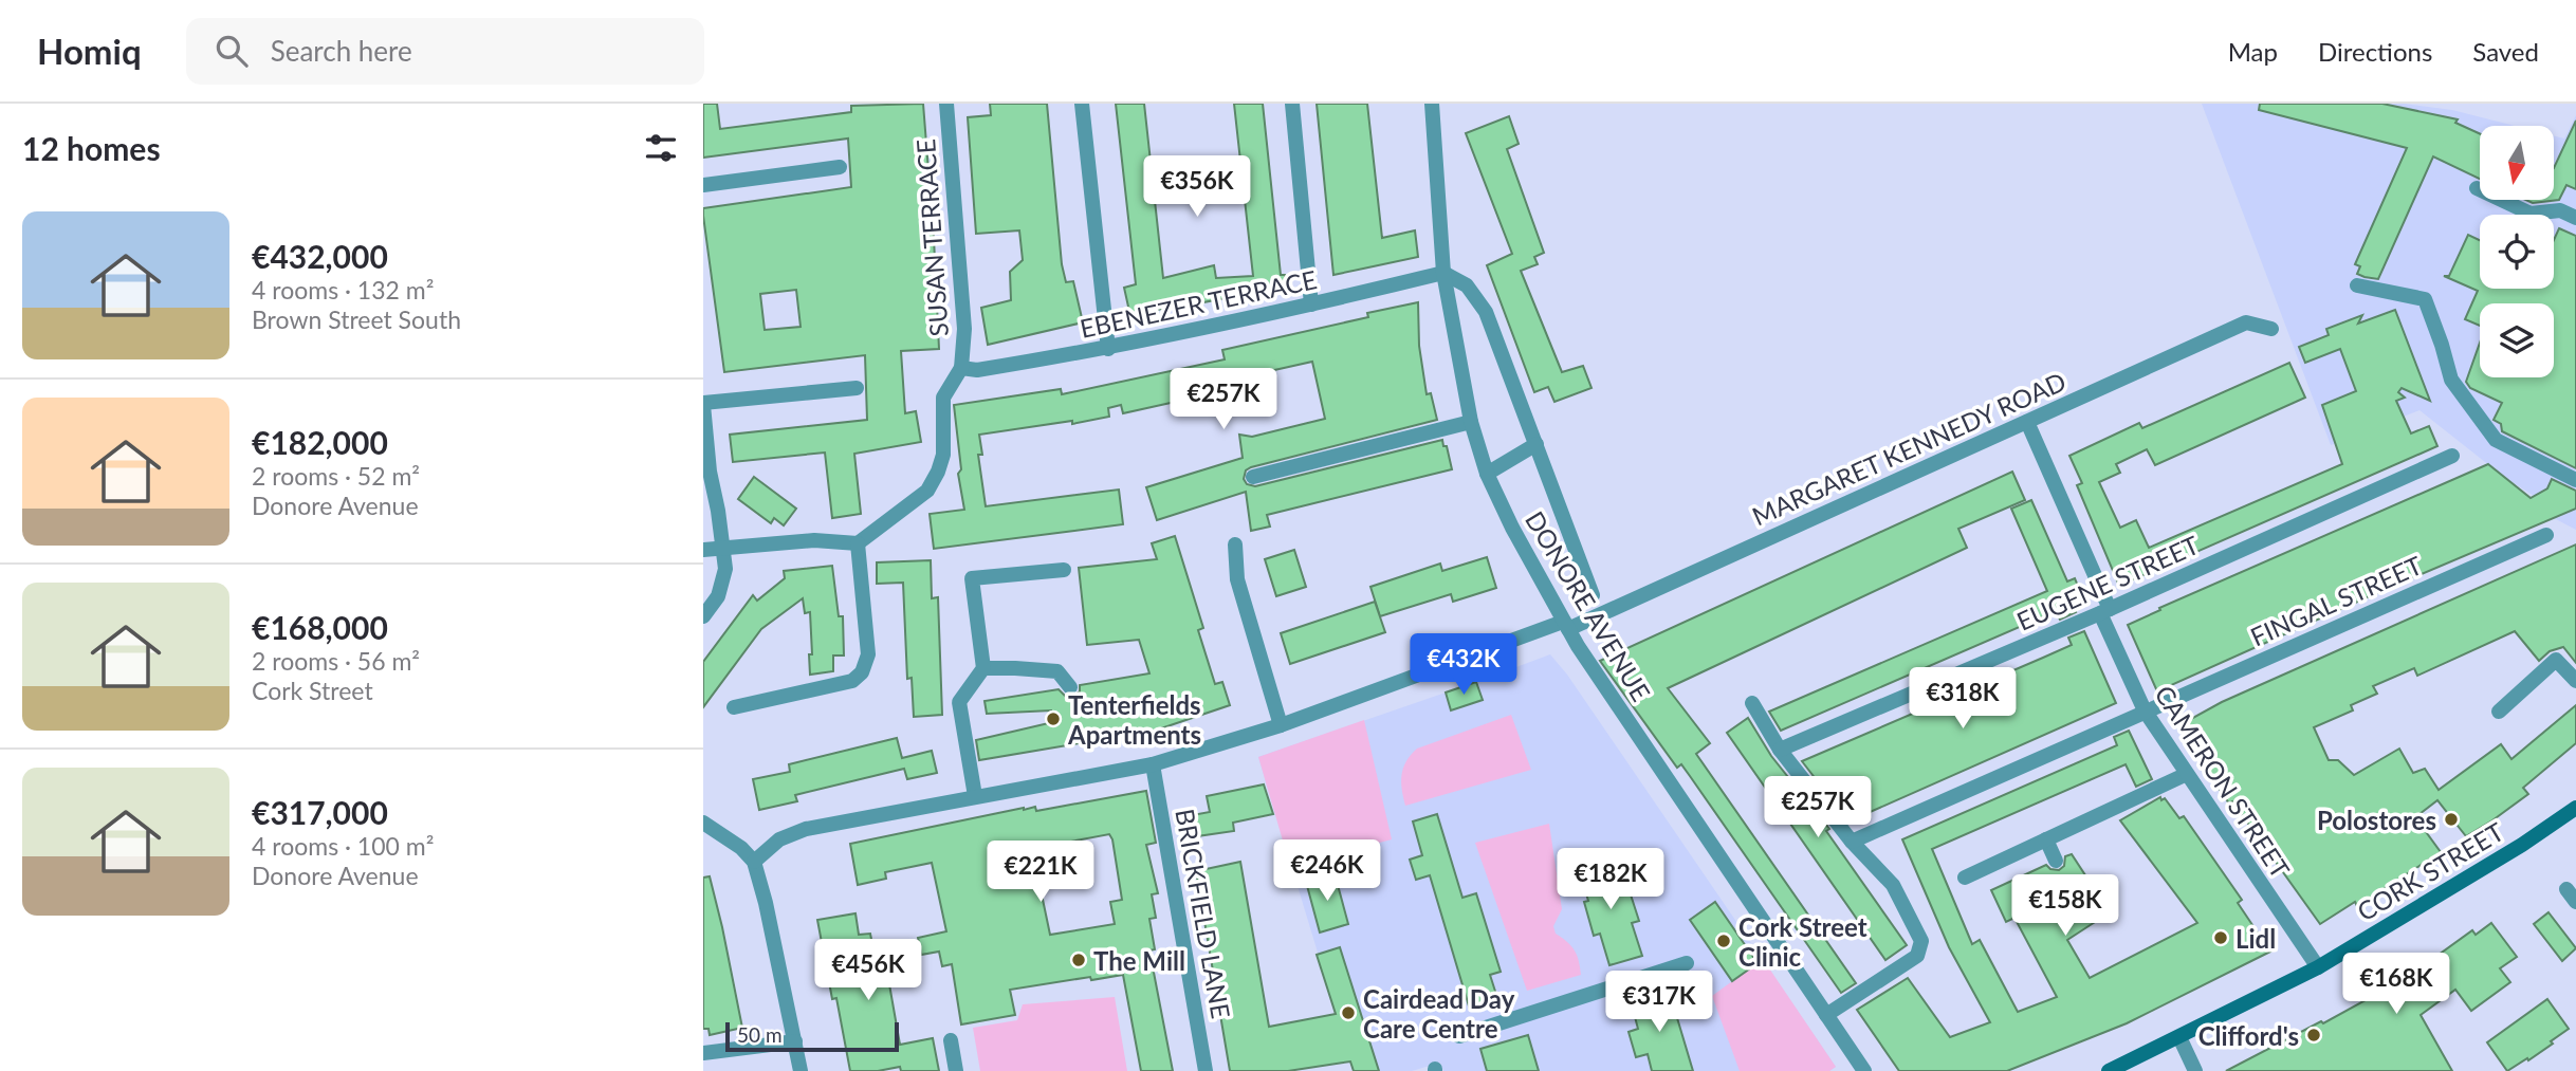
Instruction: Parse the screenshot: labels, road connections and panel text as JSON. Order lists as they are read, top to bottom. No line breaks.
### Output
{"streets":{"main road":["CORK STREET"],"street":["SUSAN TERRACE","EBENEZER TERRACE","MARGARET KENNEDY ROAD","EUGENE STREET","FINGAL STREET","DONORE AVENUE","CAMERON STREET","BRICKFIELD LANE"]},"crossings":[["SUSAN TERRACE","EBENEZER TERRACE"],["EBENEZER TERRACE","DONORE AVENUE"],["MARGARET KENNEDY ROAD","DONORE AVENUE"],["MARGARET KENNEDY ROAD","CAMERON STREET"],["MARGARET KENNEDY ROAD","BRICKFIELD LANE"],["EUGENE STREET","CAMERON STREET"],["FINGAL STREET","CAMERON STREET"],["CAMERON STREET","CORK STREET"]],"places":["Tenterfields Apartments","Polostores","Lidl","Cork Street Clinic","The Mill","Cairdead Day Care Centre","Clifford's"],"scale_bar":"50 m","north":"bottom","page":{"header":"Homiq","search":"Search here","nav":["Map","Directions","Saved"],"heading":"12 homes","price":["€356K","€257K","€432K","€318K","€257K","€246K","€221K","€182K","€158K","€456K","€168K","€317K"],"list":[{"name":"€432,000","note":"4 rooms · 132 m² · Brown Street South"},{"name":"€182,000","note":"2 rooms · 52 m² · Donore Avenue"},{"name":"€168,000","note":"2 rooms · 56 m² · Cork Street"},{"name":"€317,000","note":"4 rooms · 100 m² · Donore Avenue"}],"scale":"50 m"}}
